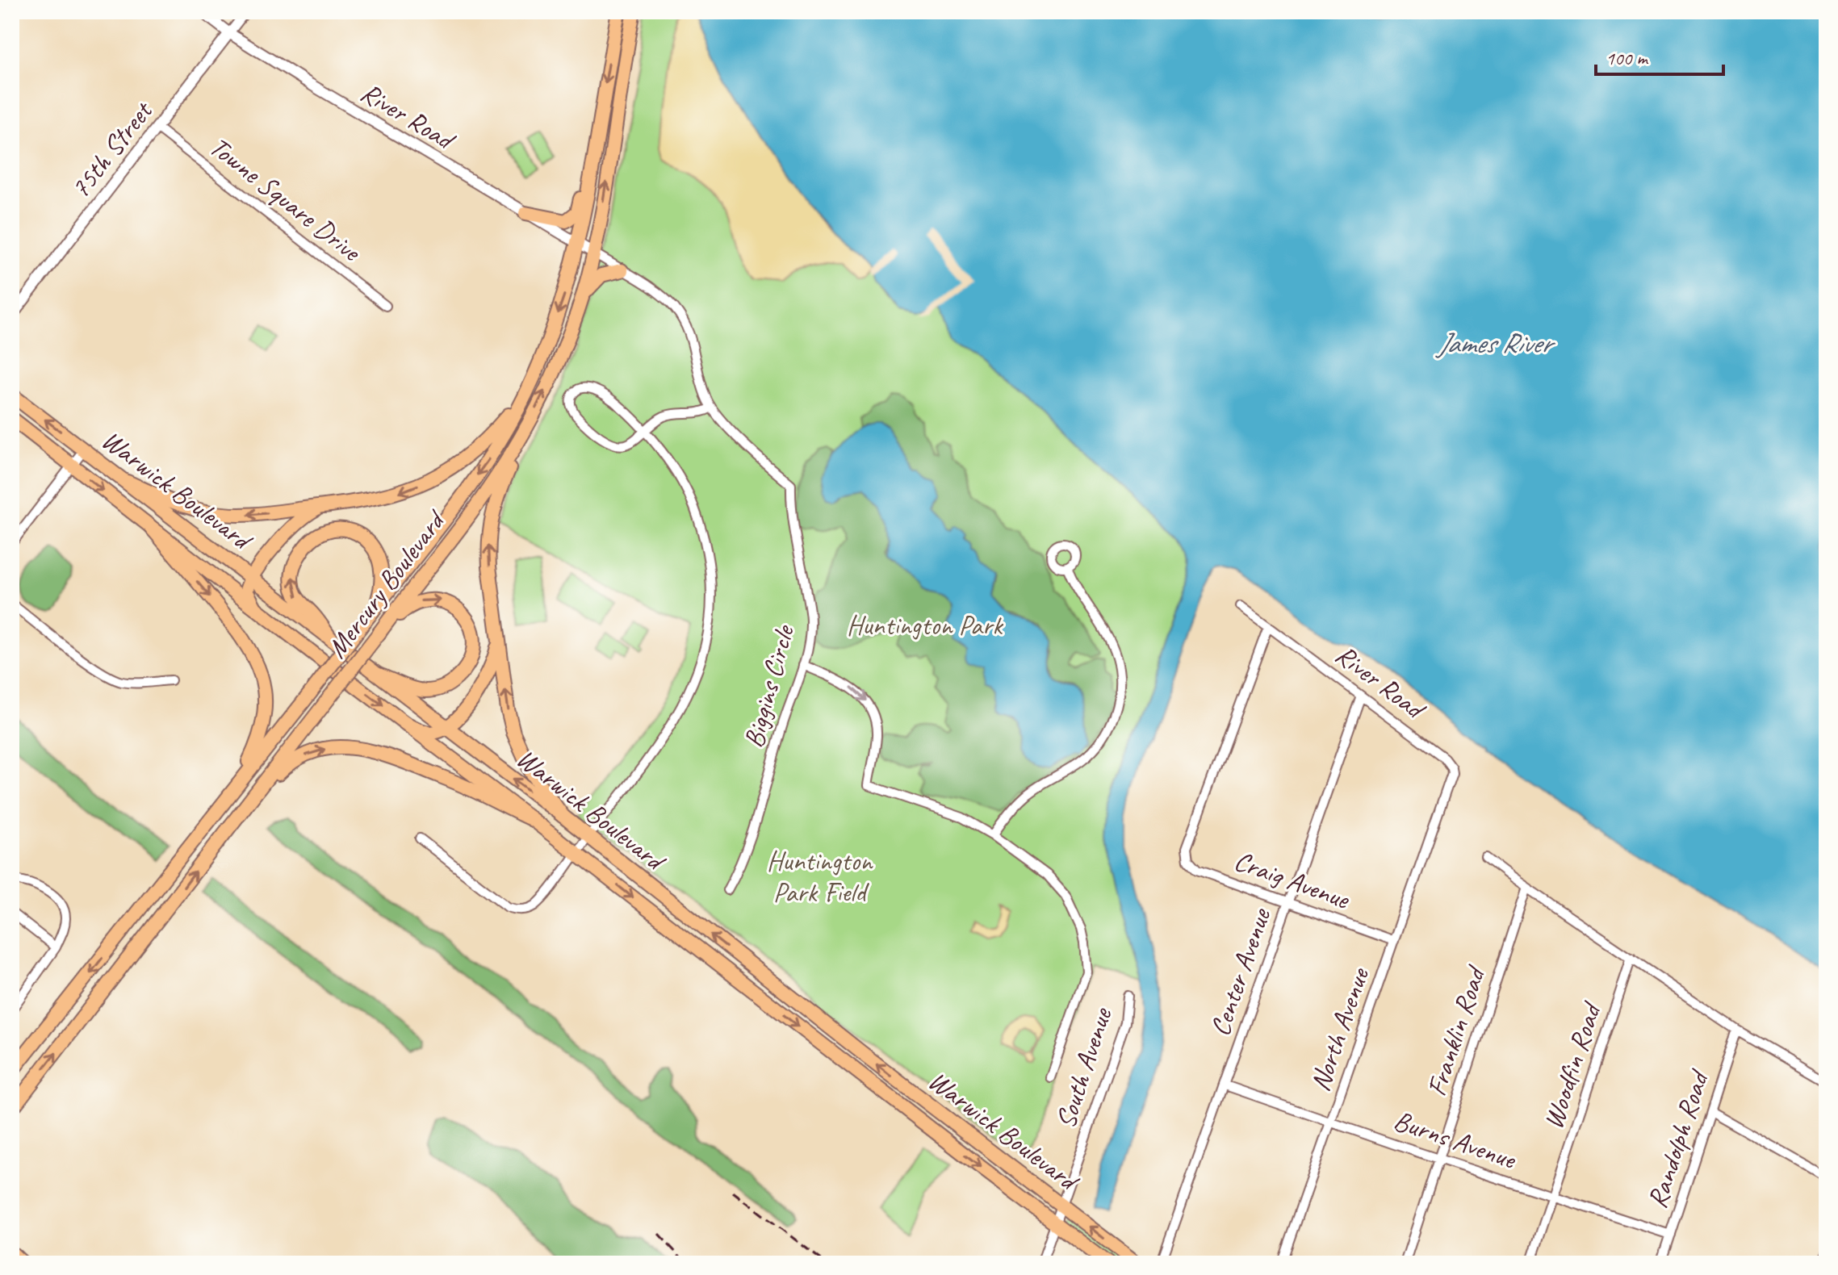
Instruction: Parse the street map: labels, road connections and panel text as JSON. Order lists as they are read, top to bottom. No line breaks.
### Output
{"streets":{"main road":["Warwick Boulevard","Mercury Boulevard"],"street":["River Road","75th Street","Towne Square Drive","Biggins Circle","Craig Avenue","Center Avenue","North Avenue","Franklin Road","Woodfin Road","South Avenue","Burns Avenue","Randolph Road"]},"crossings":[["River Road","75th Street"],["River Road","Mercury Boulevard"],["River Road","Craig Avenue"],["River Road","Center Avenue"],["River Road","North Avenue"],["75th Street","Towne Square Drive"],["Warwick Boulevard","South Avenue"],["Craig Avenue","Center Avenue"],["Craig Avenue","North Avenue"],["Center Avenue","Burns Avenue"],["North Avenue","Burns Avenue"],["Franklin Road","Burns Avenue"],["Woodfin Road","Burns Avenue"],["Burns Avenue","Randolph Road"]],"water":["James River"],"parks":["Huntington Park","Huntington Park Field"],"scale_bar":"100 m"}
